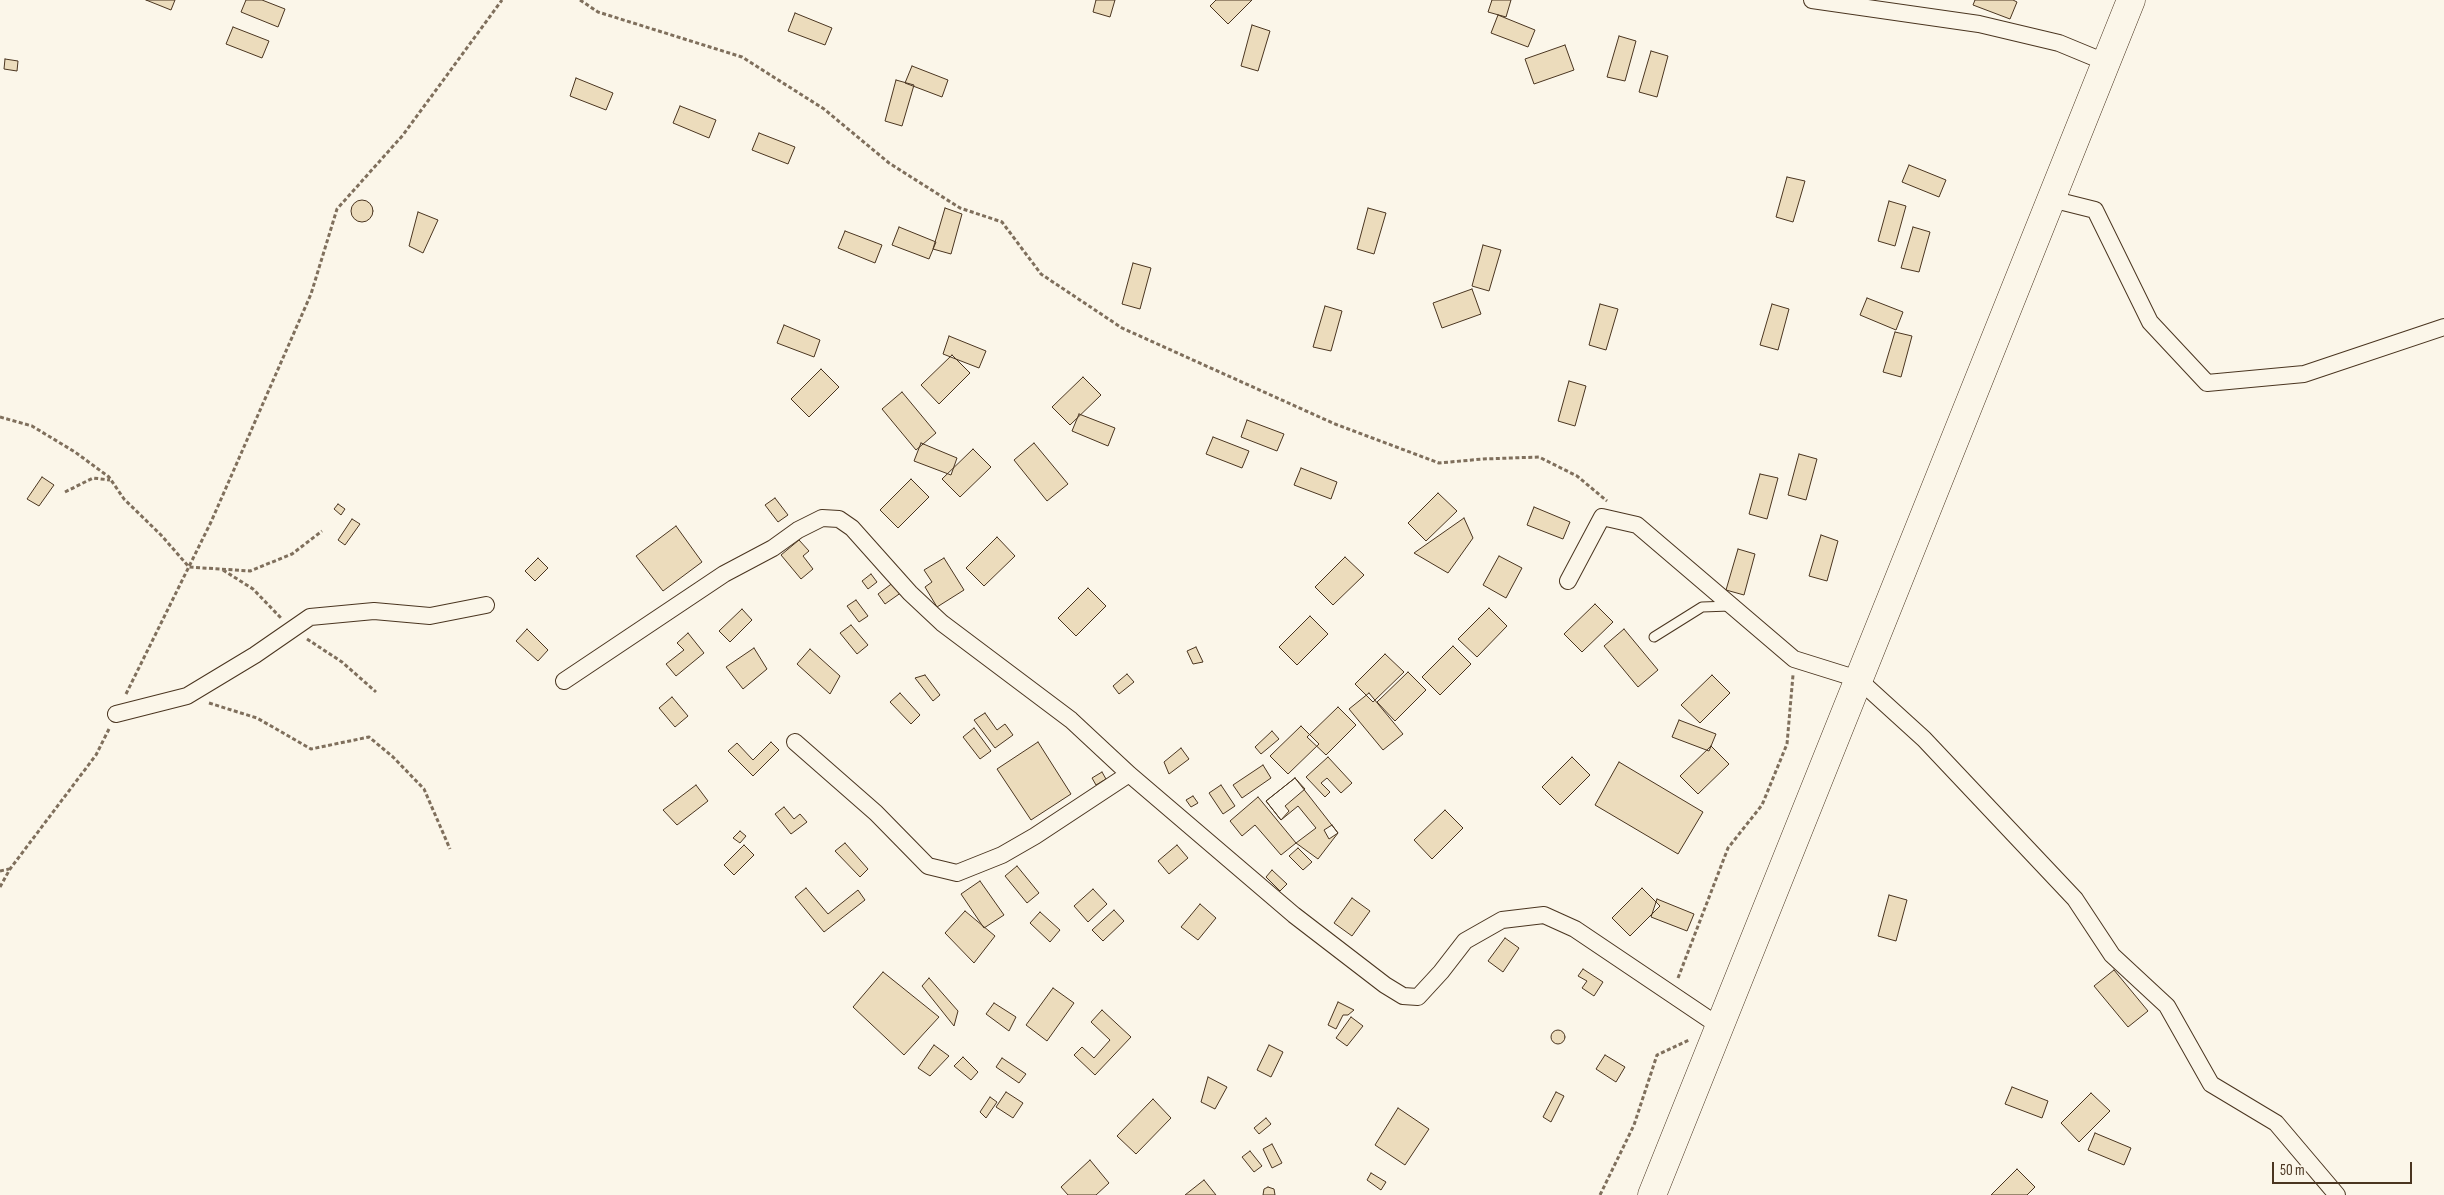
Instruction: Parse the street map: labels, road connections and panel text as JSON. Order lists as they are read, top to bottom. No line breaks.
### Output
{"scale_bar":"50 m"}
